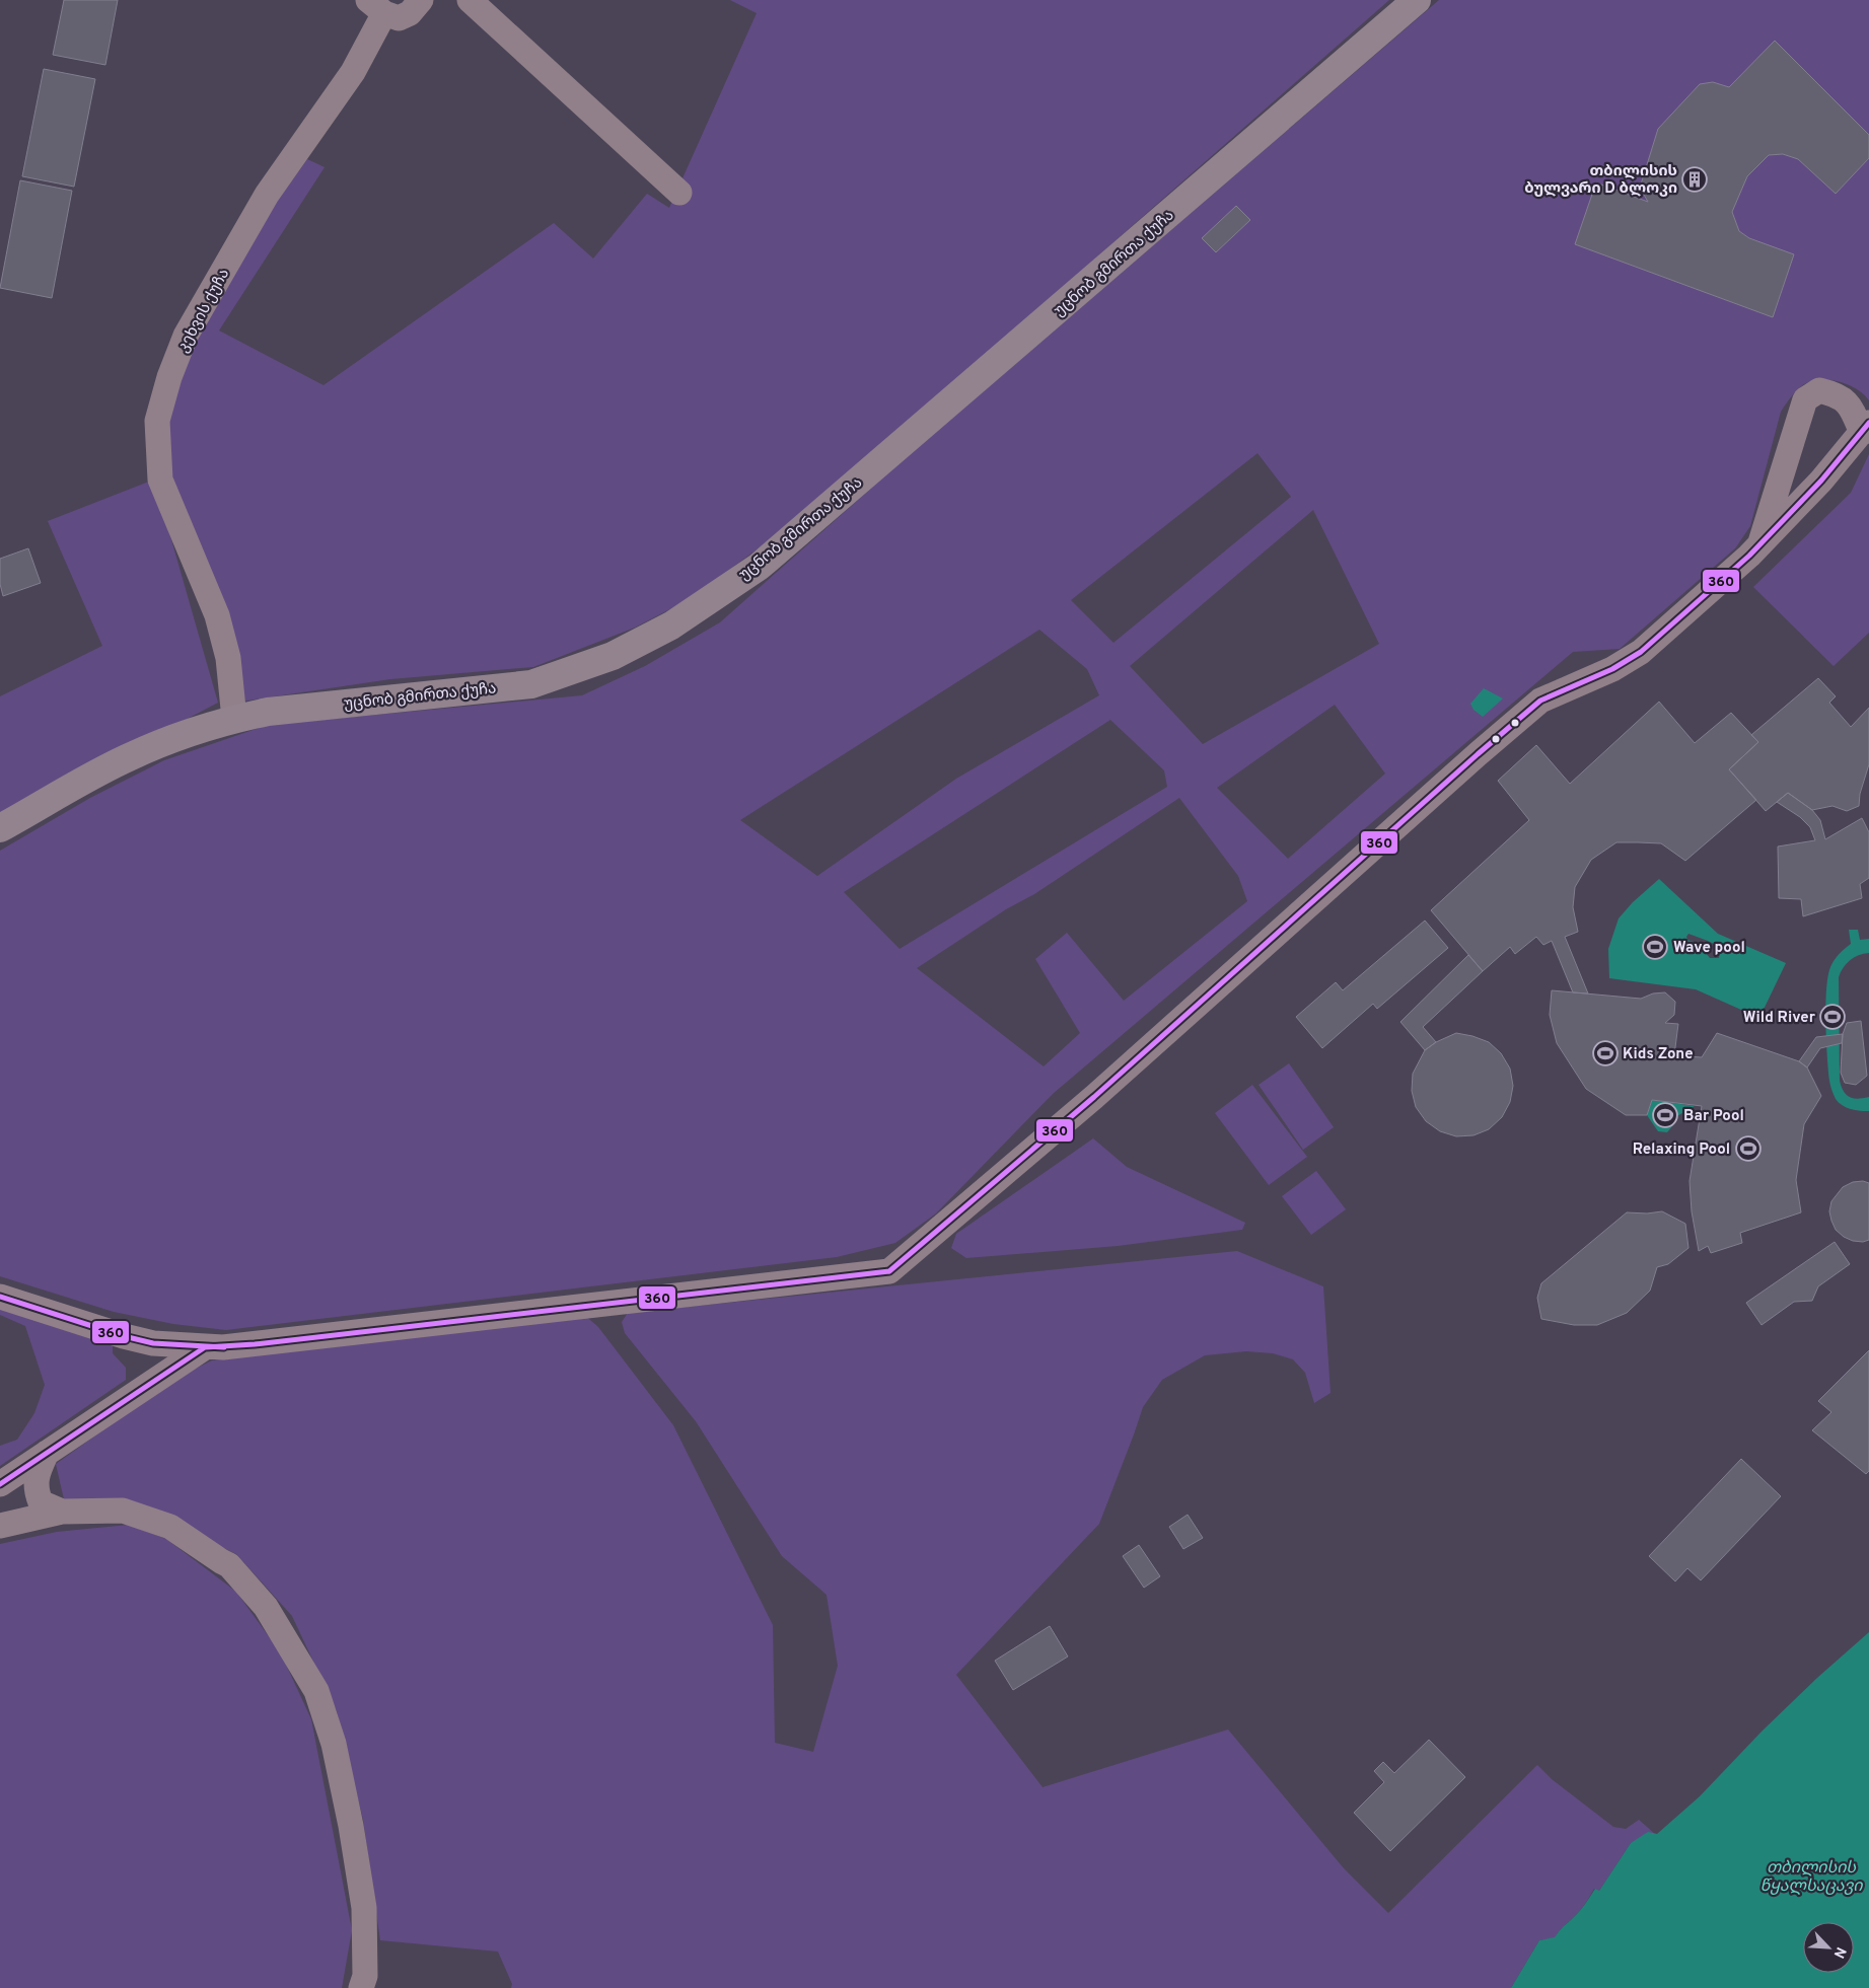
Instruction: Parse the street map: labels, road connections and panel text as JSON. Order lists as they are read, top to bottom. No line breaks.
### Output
{"streets":{"main road":["უცნობ გმირთა ქუჩა"],"street":["კეხვის ქუჩა"]},"crossings":[["უცნობ გმირთა ქუჩა","კეხვის ქუჩა"]],"water":["თბილისის წყალსაცავი"],"places":{"building":["თბილისის ბულვარი D ბლოკი"],"sports":["Wave pool","Wild River","Kids Zone","Bar Pool","Relaxing Pool"]},"lines":["transit line 360"],"north":"bottom right"}
